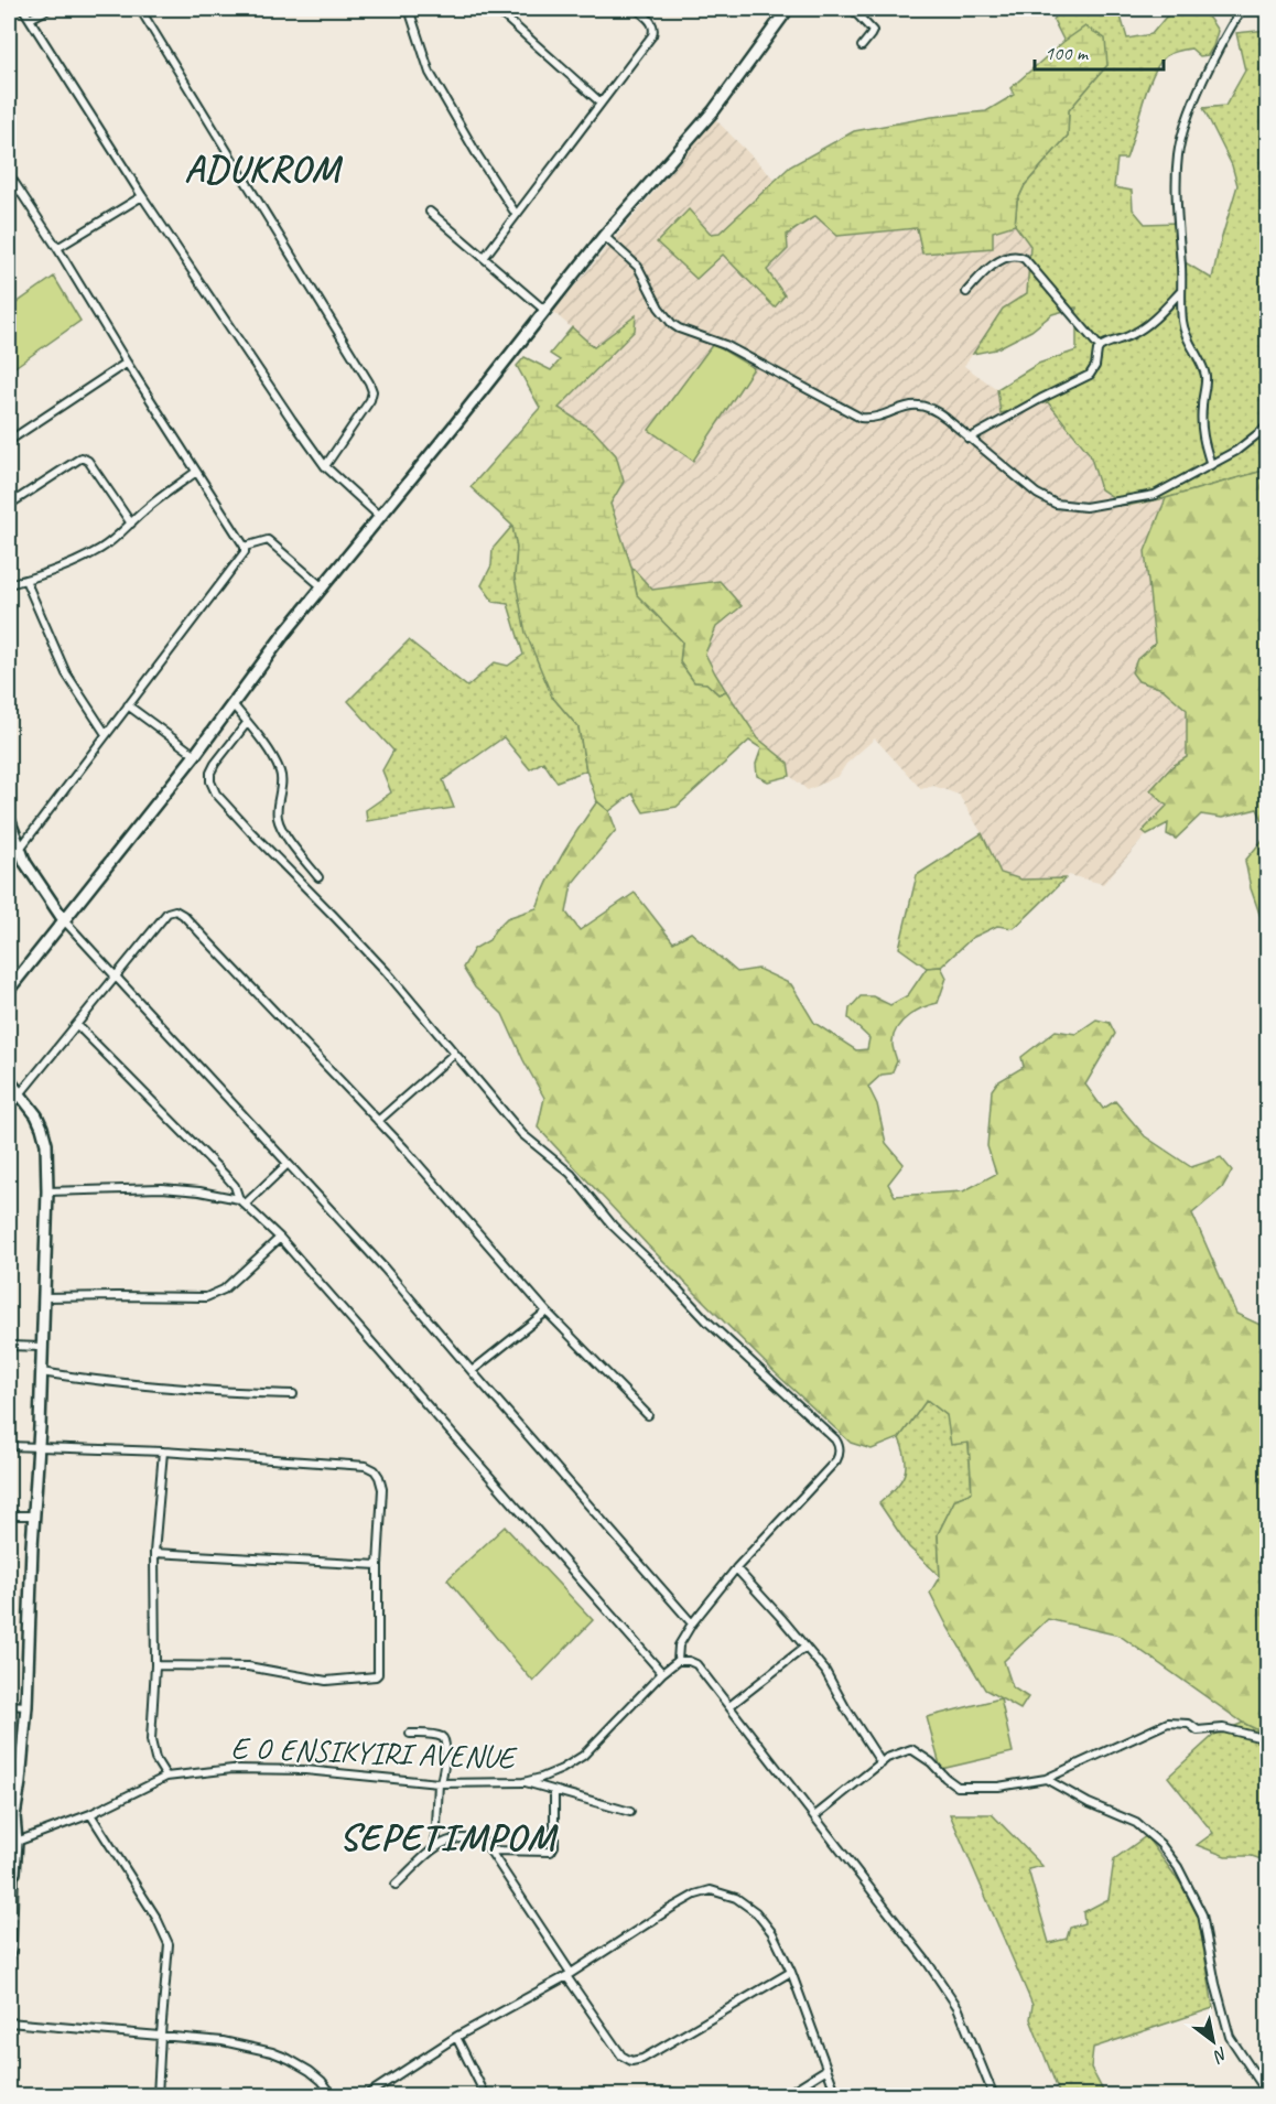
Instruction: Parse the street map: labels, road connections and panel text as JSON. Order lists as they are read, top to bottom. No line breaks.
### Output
{"streets":{"street":["E O ENSIKYIRI AVENUE"]},"districts":["ADUKROM","SEPETIMPOM"],"scale_bar":"100 m","north":"bottom right"}
